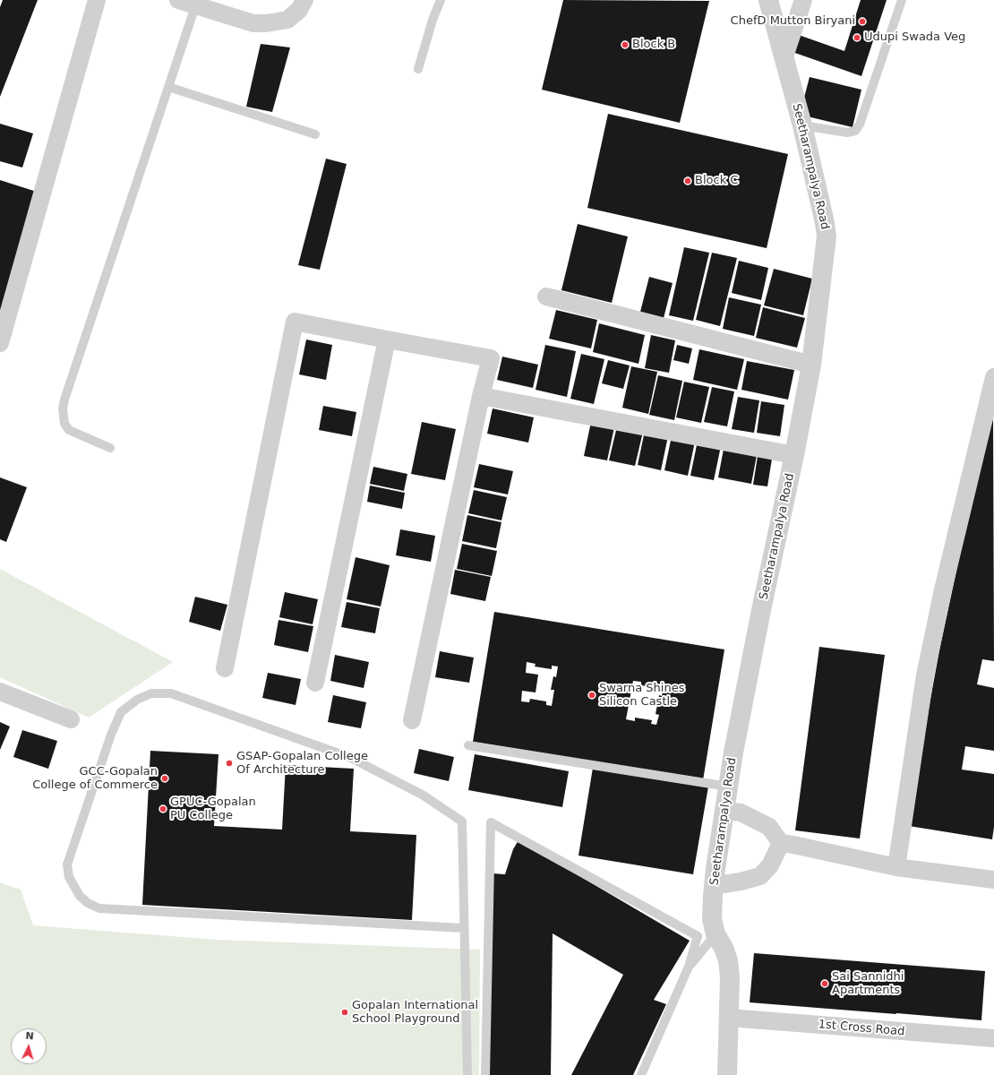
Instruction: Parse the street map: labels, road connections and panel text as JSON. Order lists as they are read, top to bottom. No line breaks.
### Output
{"streets":{"street":["Seetharampalya Road","1st Cross Road"]},"crossings":[["Seetharampalya Road","1st Cross Road"]],"places":["ChefD Mutton Biryani","Udupi Swada Veg","Block B","Block C","Swarna Shines Silicon Castle","GSAP-Gopalan College Of Architecture","GCC-Gopalan College of Commerce","GPUC-Gopalan PU College","Sai Sannidhi Apartments","Gopalan International School Playground"],"north":"top"}
